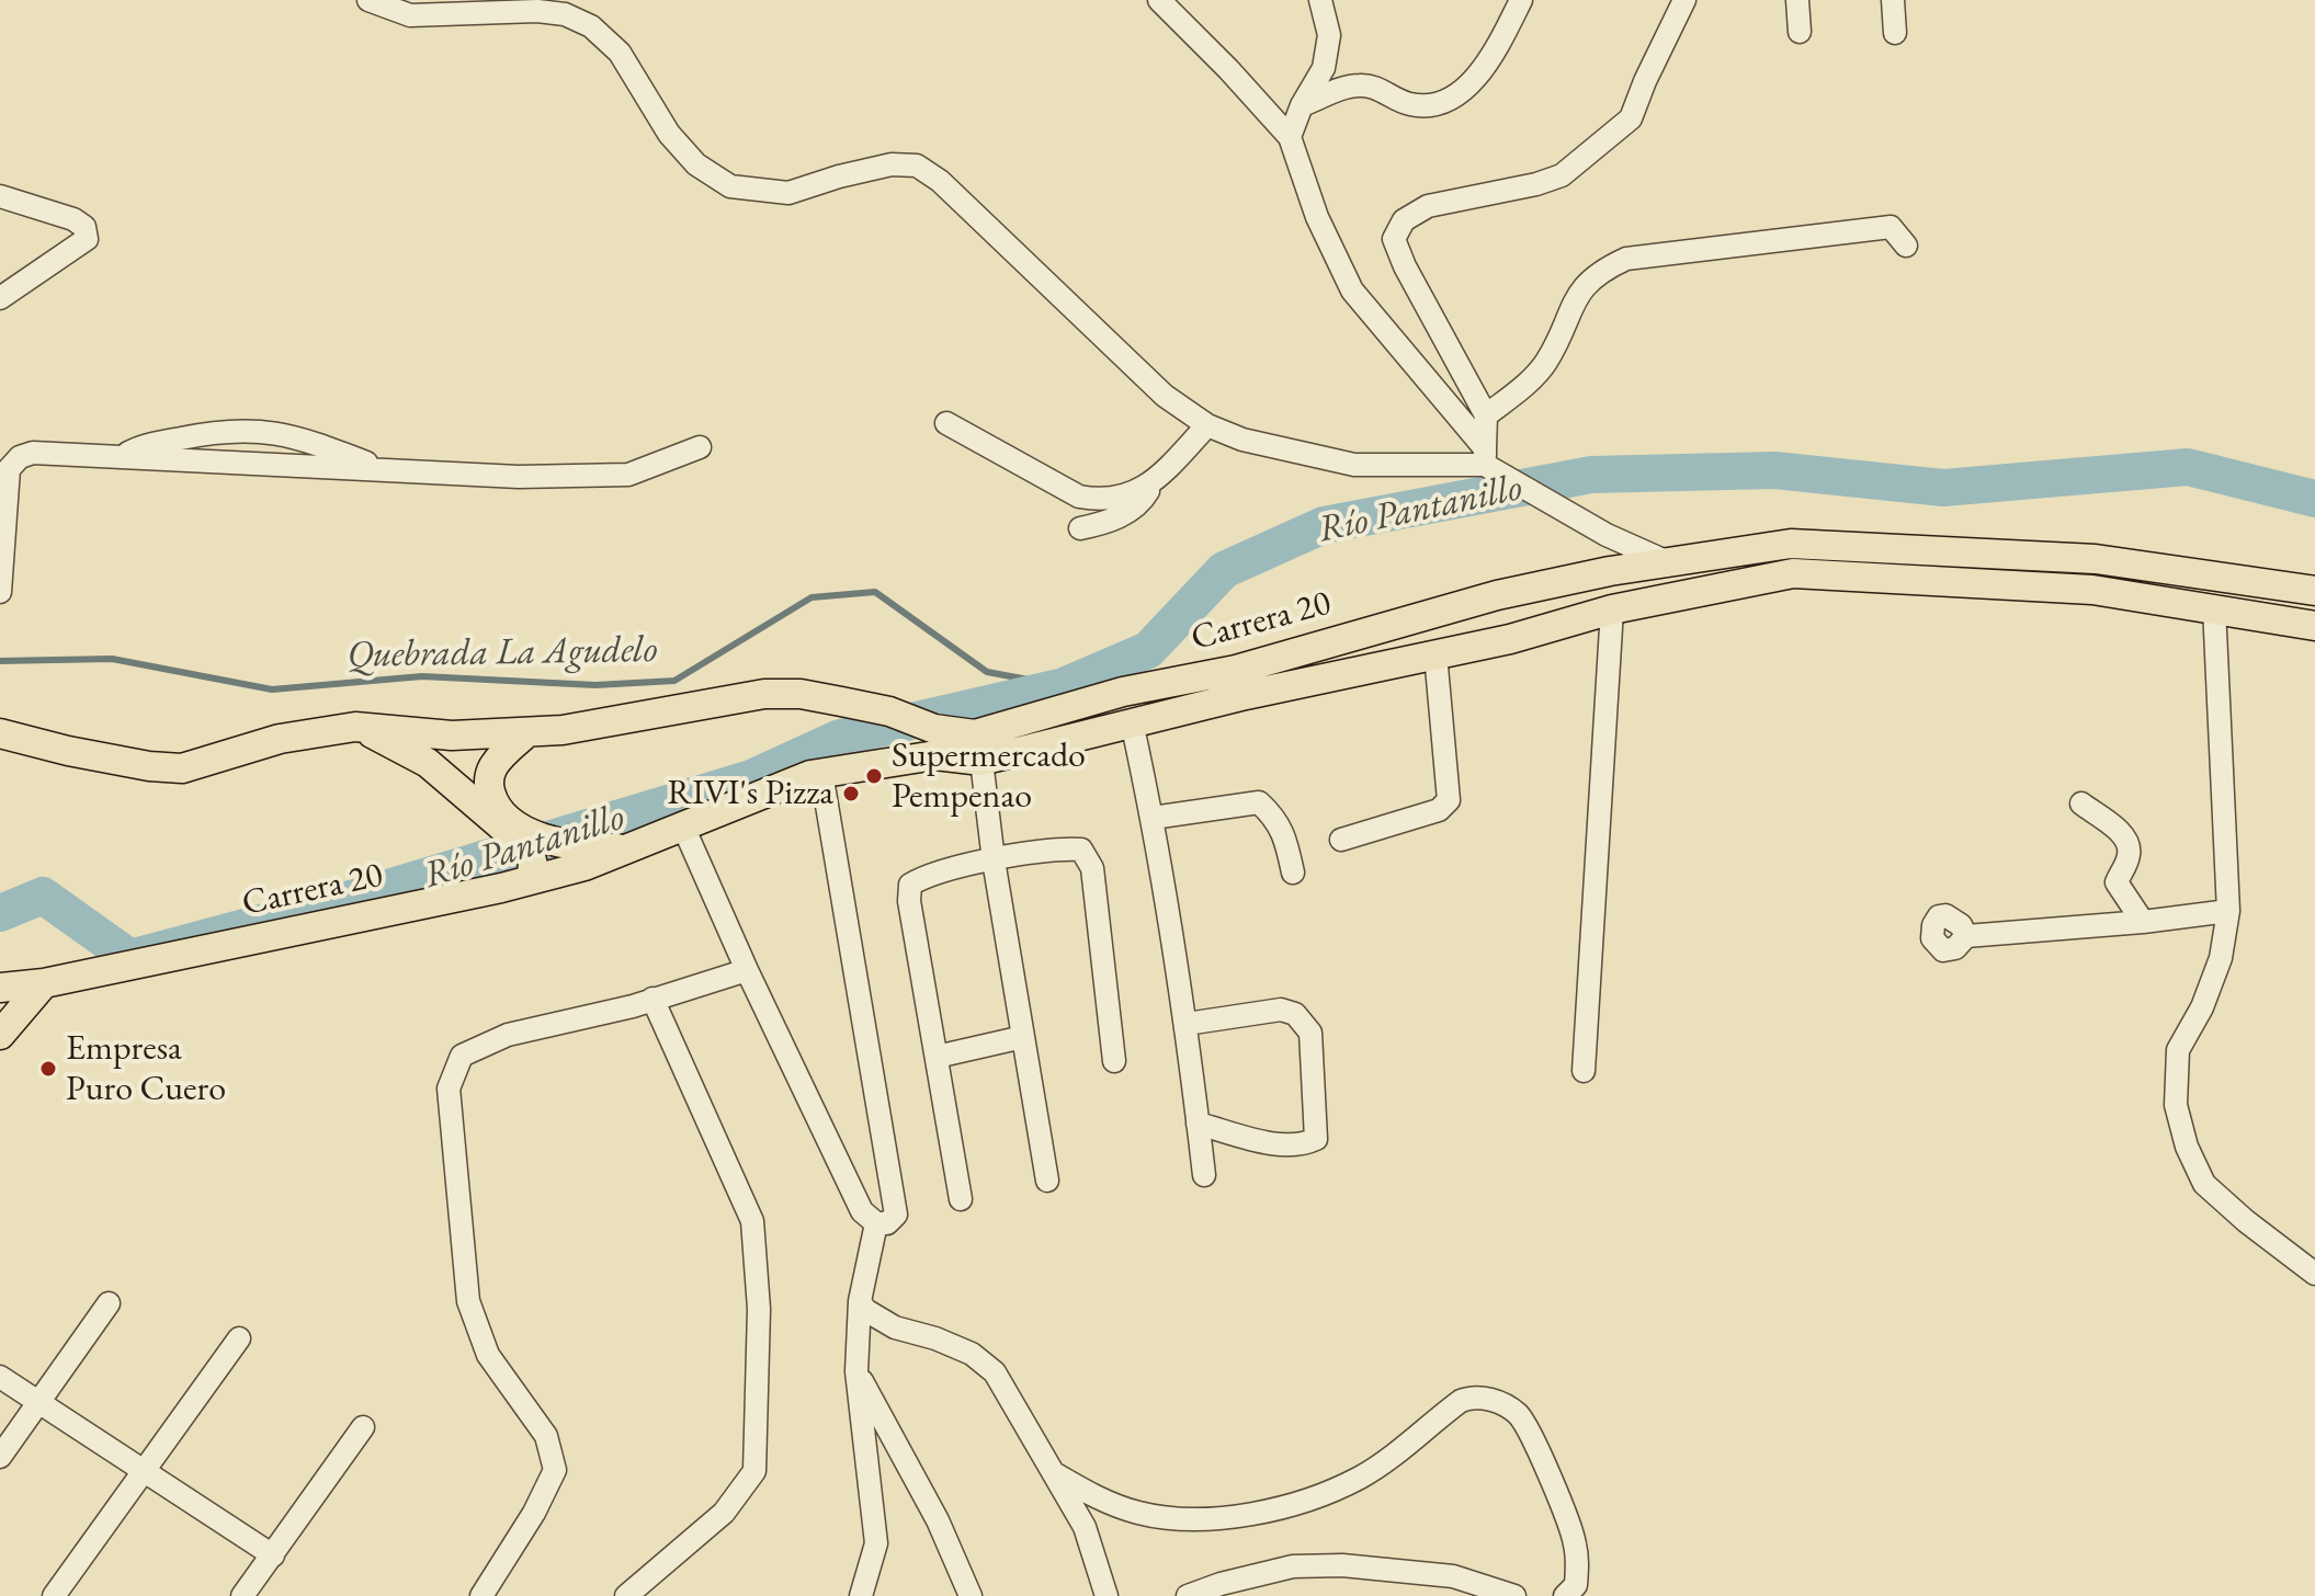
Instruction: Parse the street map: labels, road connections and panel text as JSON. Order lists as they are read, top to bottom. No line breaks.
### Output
{"streets":{"main road":["Carrera 20"]},"water":["Río Pantanillo","Quebrada La Agudelo"],"places":["Supermercado Pempenao","RIVI's Pizza","Empresa Puro Cuero"]}
